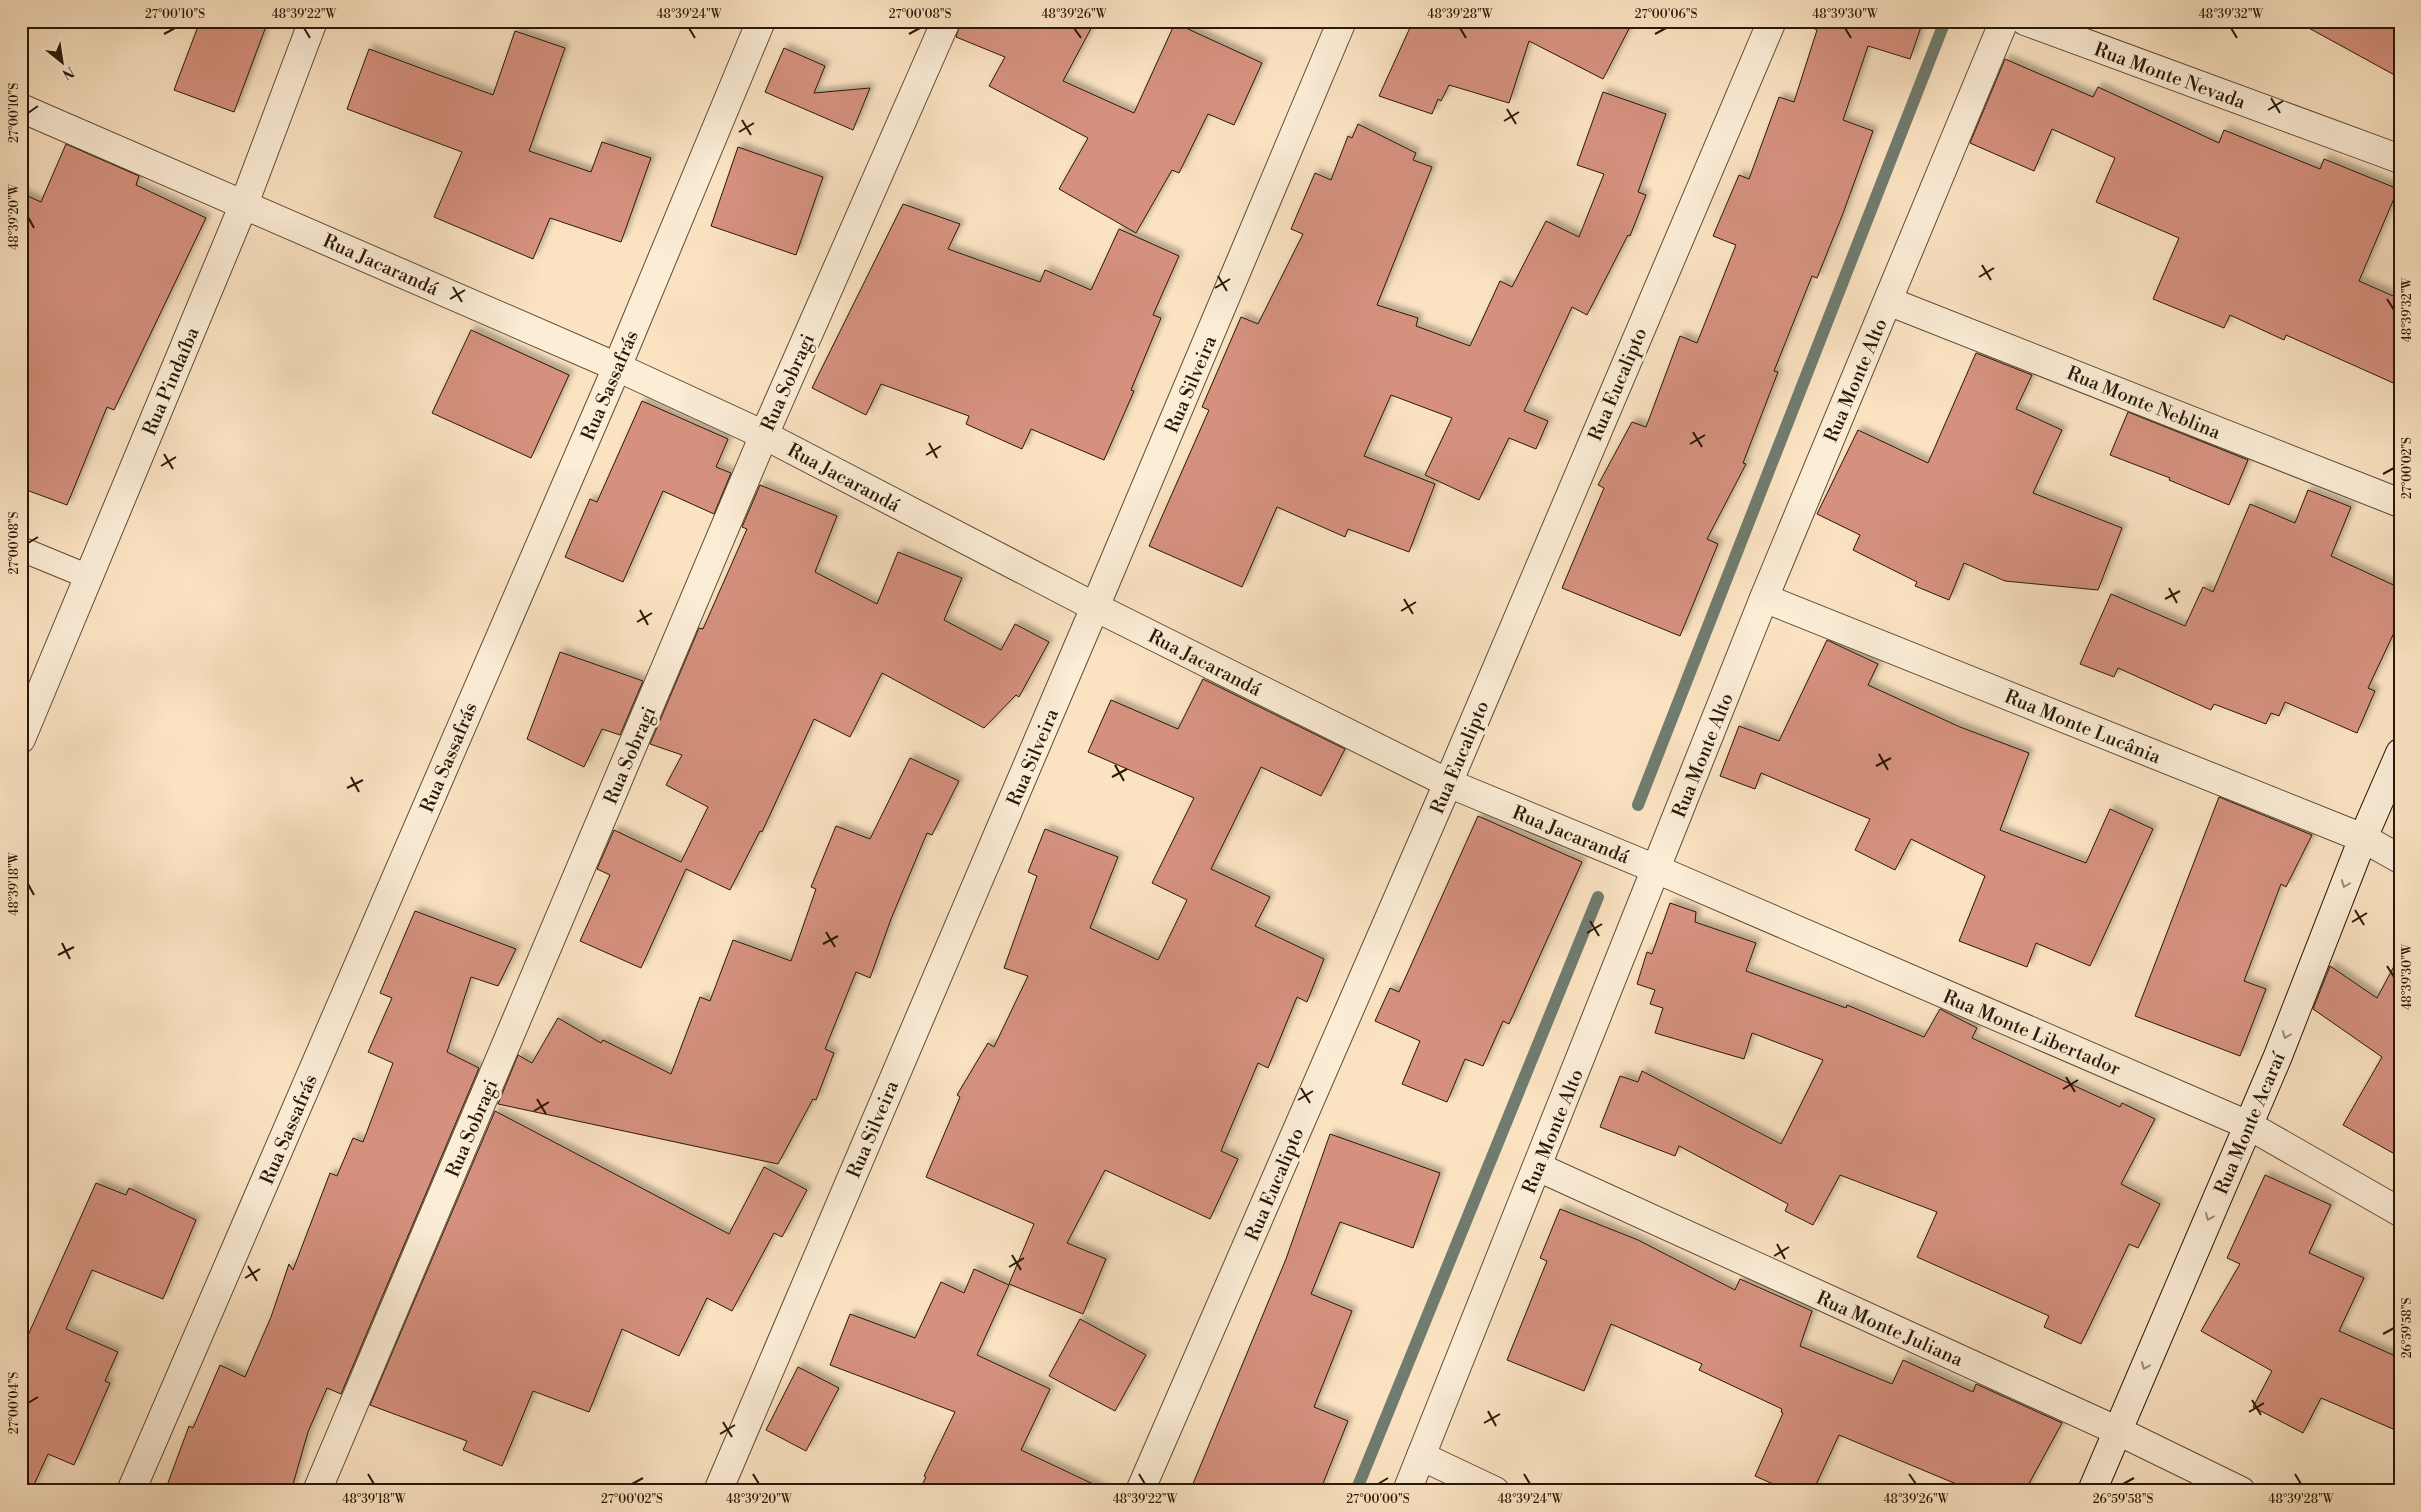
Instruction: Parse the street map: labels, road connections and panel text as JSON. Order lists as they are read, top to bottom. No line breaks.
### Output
{"streets":{"street":["Rua Monte Nevada","Rua Jacarandá","Rua Monte Alto","Rua Pindaíba","Rua Sobragi","Rua Silveira","Rua Eucalipto","Rua Sassafrás","Rua Monte Neblina","Rua Monte Lucânia","Rua Monte Libertador","Rua Monte Acaraí","Rua Monte Juliana"]},"crossings":[["Rua Jacarandá","Rua Monte Alto"],["Rua Jacarandá","Rua Pindaíba"],["Rua Jacarandá","Rua Sobragi"],["Rua Jacarandá","Rua Silveira"],["Rua Jacarandá","Rua Eucalipto"],["Rua Jacarandá","Rua Sassafrás"],["Rua Jacarandá","Rua Monte Libertador"],["Rua Monte Alto","Rua Monte Neblina"],["Rua Monte Alto","Rua Monte Lucânia"],["Rua Monte Alto","Rua Monte Libertador"],["Rua Monte Alto","Rua Monte Juliana"],["Rua Monte Lucânia","Rua Monte Acaraí"],["Rua Monte Libertador","Rua Monte Acaraí"],["Rua Monte Acaraí","Rua Monte Juliana"]],"one_way":["Rua Monte Acaraí"],"north":"bottom right","coordinates":["27°00'10\"S","48°39'22\"W","48°39'24\"W","27°00'08\"S","48°39'26\"W","48°39'28\"W","27°00'06\"S","48°39'30\"W","48°39'32\"W","48°39'20\"W","27°00'02\"S","48°39'18\"W","26°59'58\"S","27°00'04\"S","27°00'00\"S"]}
